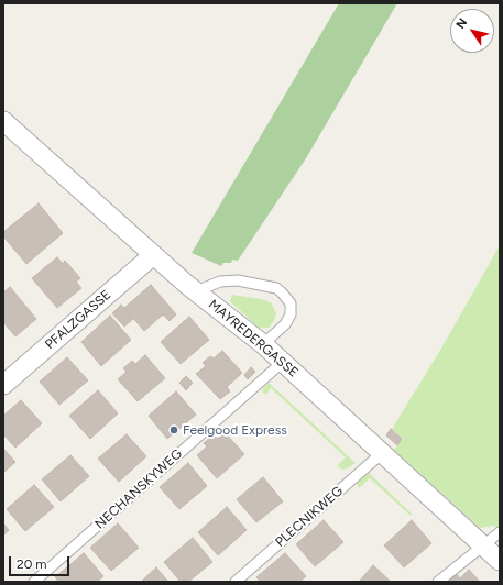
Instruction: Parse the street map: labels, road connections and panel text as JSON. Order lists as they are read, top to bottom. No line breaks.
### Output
{"streets":{"street":["PFALZGASSE","MAYREDERGASSE"],"lane":["NECHANSKYWEG","PLECNIKWEG"]},"crossings":[["PFALZGASSE","MAYREDERGASSE"],["MAYREDERGASSE","NECHANSKYWEG"],["MAYREDERGASSE","PLECNIKWEG"]],"places":["Feelgood Express"],"scale_bar":"20 m","north":"top left"}
